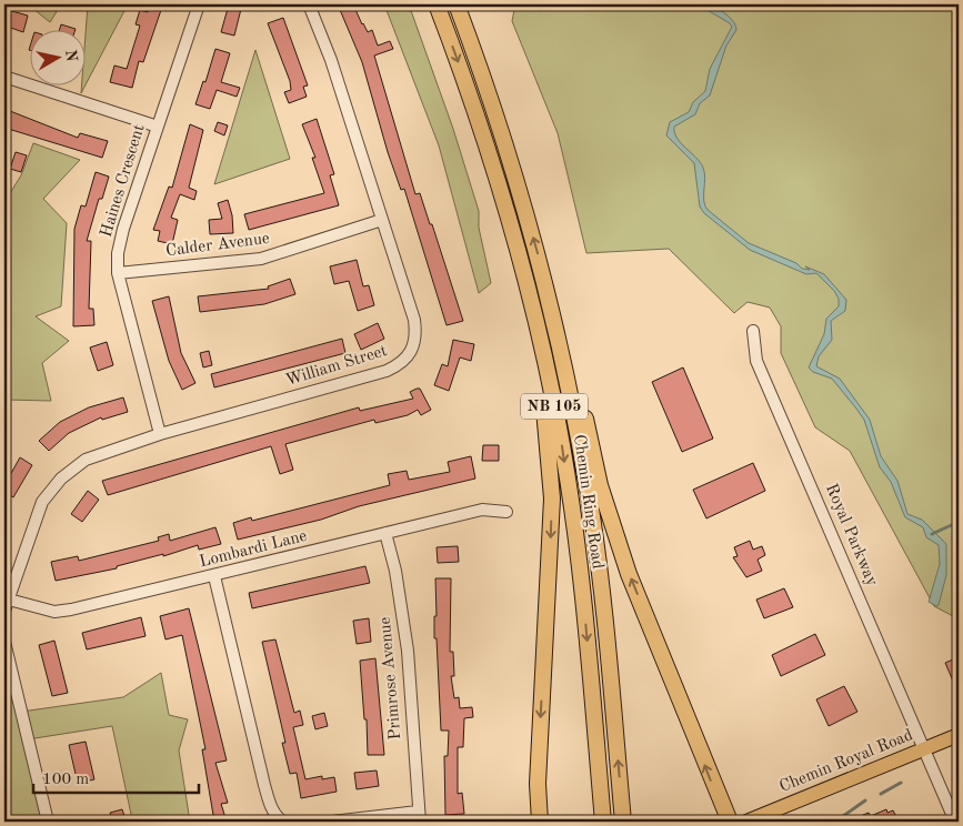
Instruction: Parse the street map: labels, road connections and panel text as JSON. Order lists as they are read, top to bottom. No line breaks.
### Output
{"streets":{"highway":["NB 105","Chemin Ring Road"],"main road":["Chemin Royal Road"],"street":["Haines Crescent","Calder Avenue","William Street","Royal Parkway","Lombardi Lane","Primrose Avenue"]},"crossings":[["Haines Crescent","Calder Avenue"],["Haines Crescent","William Street"],["Calder Avenue","William Street"],["William Street","Lombardi Lane"],["Royal Parkway","Chemin Royal Road"],["Lombardi Lane","Primrose Avenue"]],"scale_bar":"100 m","north":"right"}
